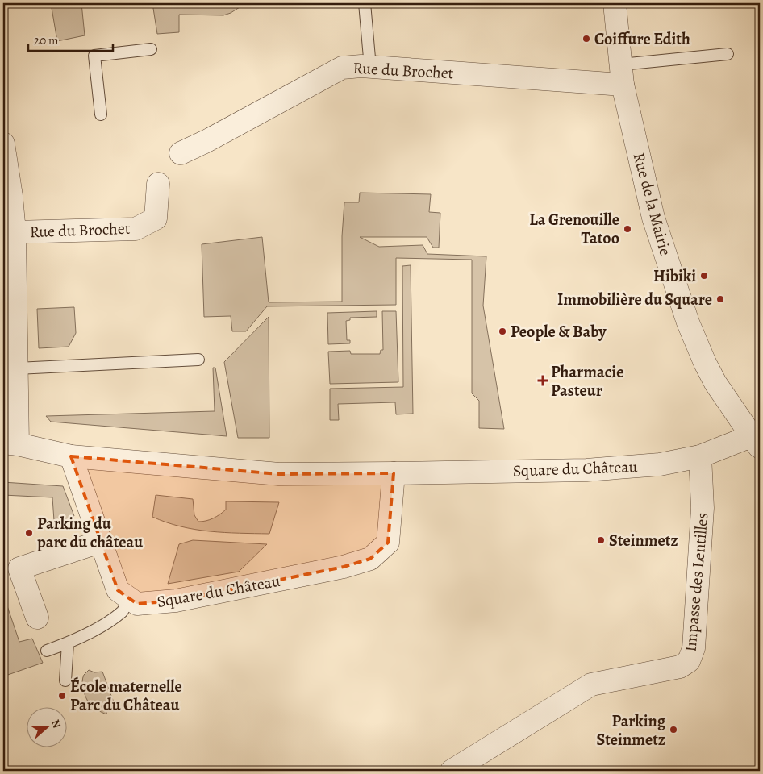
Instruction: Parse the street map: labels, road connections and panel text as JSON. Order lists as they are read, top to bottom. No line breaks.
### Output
{"streets":{"street":["Rue du Brochet","Rue de la Mairie","Square du Château","Impasse des Lentilles"]},"crossings":[["Rue du Brochet","Rue de la Mairie"],["Rue de la Mairie","Square du Château"],["Square du Château","Impasse des Lentilles"]],"places":{"other":["Coiffure Edith","La Grenouille Tatoo","Hibiki","Immobilière du Square","People & Baby","Parking du parc du château","Steinmetz","École maternelle Parc du Château","Parking Steinmetz"],"health":["Pharmacie Pasteur"]},"scale_bar":"20 m","north":"right"}
